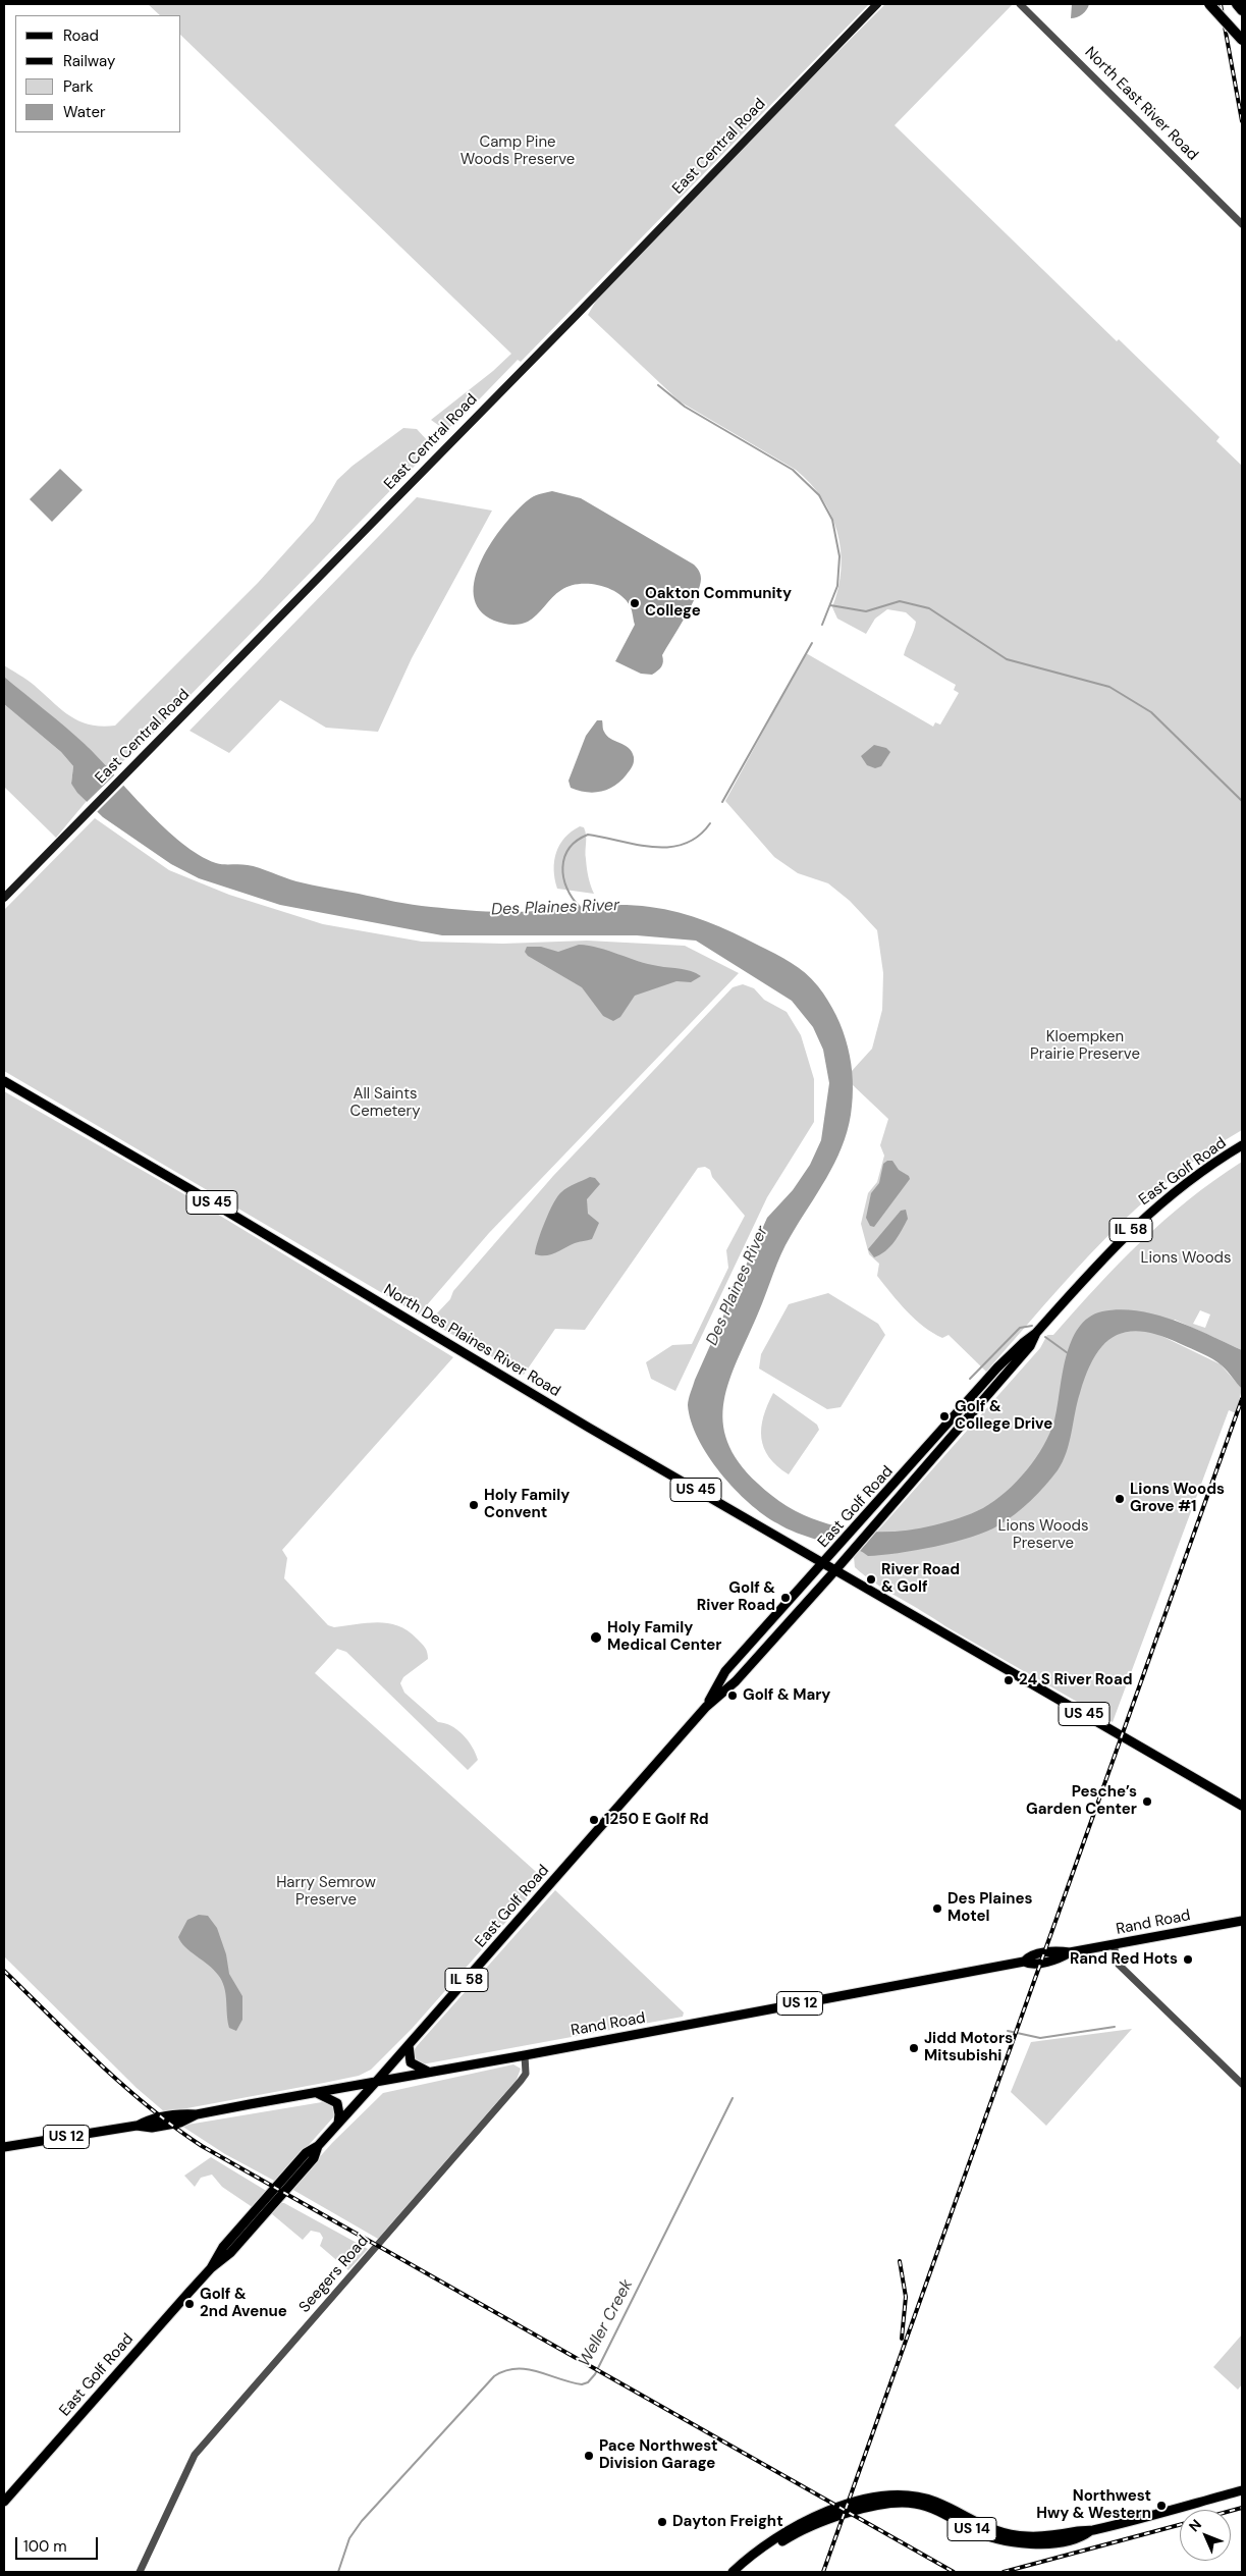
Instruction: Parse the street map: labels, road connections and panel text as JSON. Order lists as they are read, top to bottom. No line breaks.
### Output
{"streets":{"main road":["East Central Road","East Golf Road","US 45","IL 58","North Des Plaines River Road","Rand Road","US 12","US 14"],"street":["North East River Road","Seegers Road"]},"crossings":[["East Golf Road","North Des Plaines River Road"],["East Golf Road","Rand Road"],["Rand Road","Seegers Road"]],"water":["Des Plaines River","Weller Creek"],"parks":["Camp Pine Woods Preserve","Kloempken Prairie Preserve","All Saints Cemetery","Lions Woods","Lions Woods Preserve","Harry Semrow Preserve"],"places":["Oakton Community College","Golf & College Drive","Lions Woods Grove #1","Holy Family Convent","River Road & Golf","Golf & River Road","Holy Family Medical Center","24 S River Road","Golf & Mary","Pesche’s Garden Center","1250 E Golf Rd","Des Plaines Motel","Rand Red Hots","Jidd Motors Mitsubishi","Golf & 2nd Avenue","Pace Northwest Division Garage","Northwest Hwy & Western","Dayton Freight"],"legend":["Road","Railway","Park","Water"],"scale_bar":"100 m","north":"top left"}
